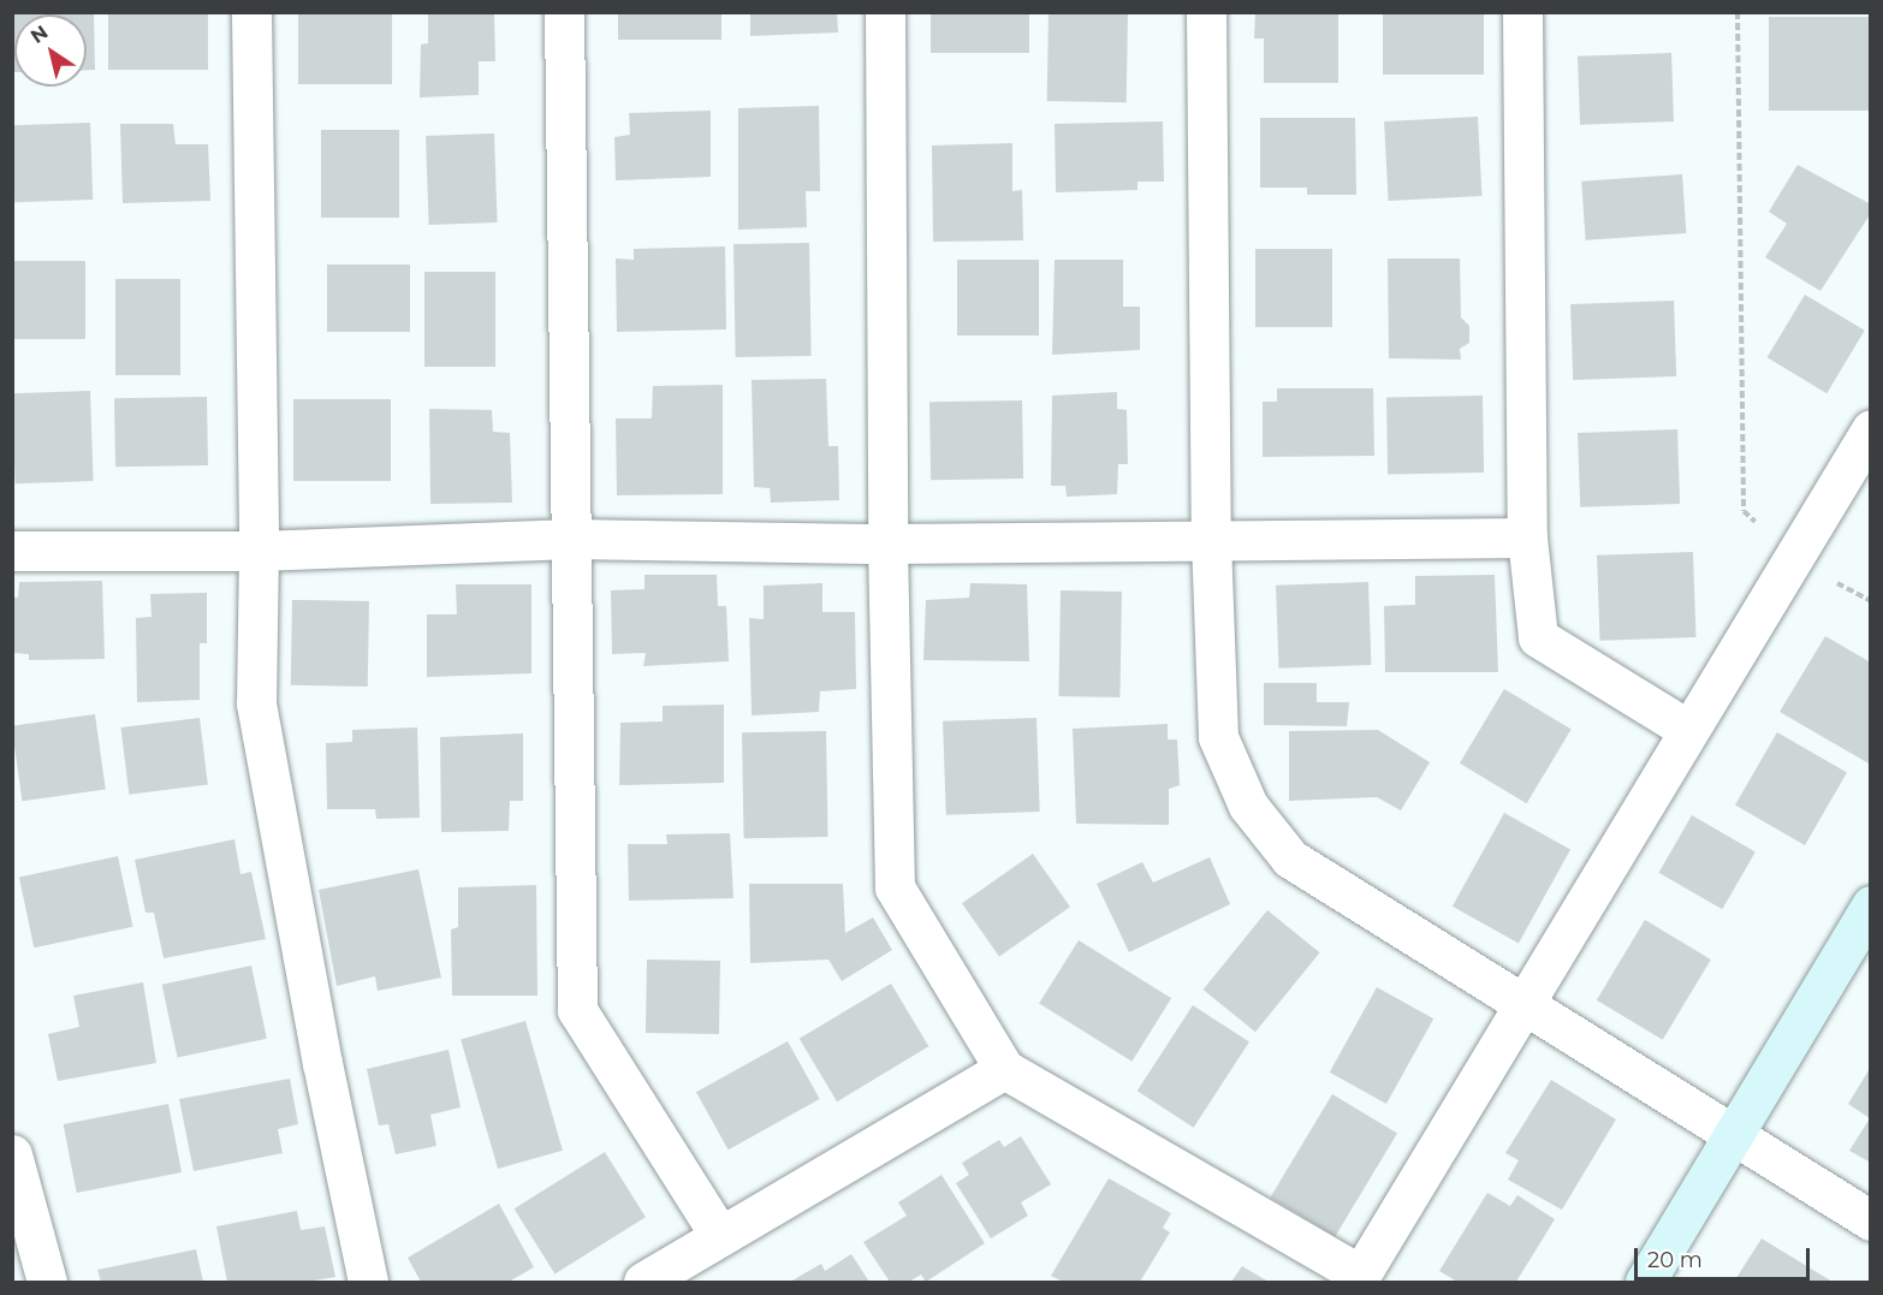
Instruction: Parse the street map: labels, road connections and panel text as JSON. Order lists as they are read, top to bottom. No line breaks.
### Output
{"scale_bar":"20 m","north":"top left"}
